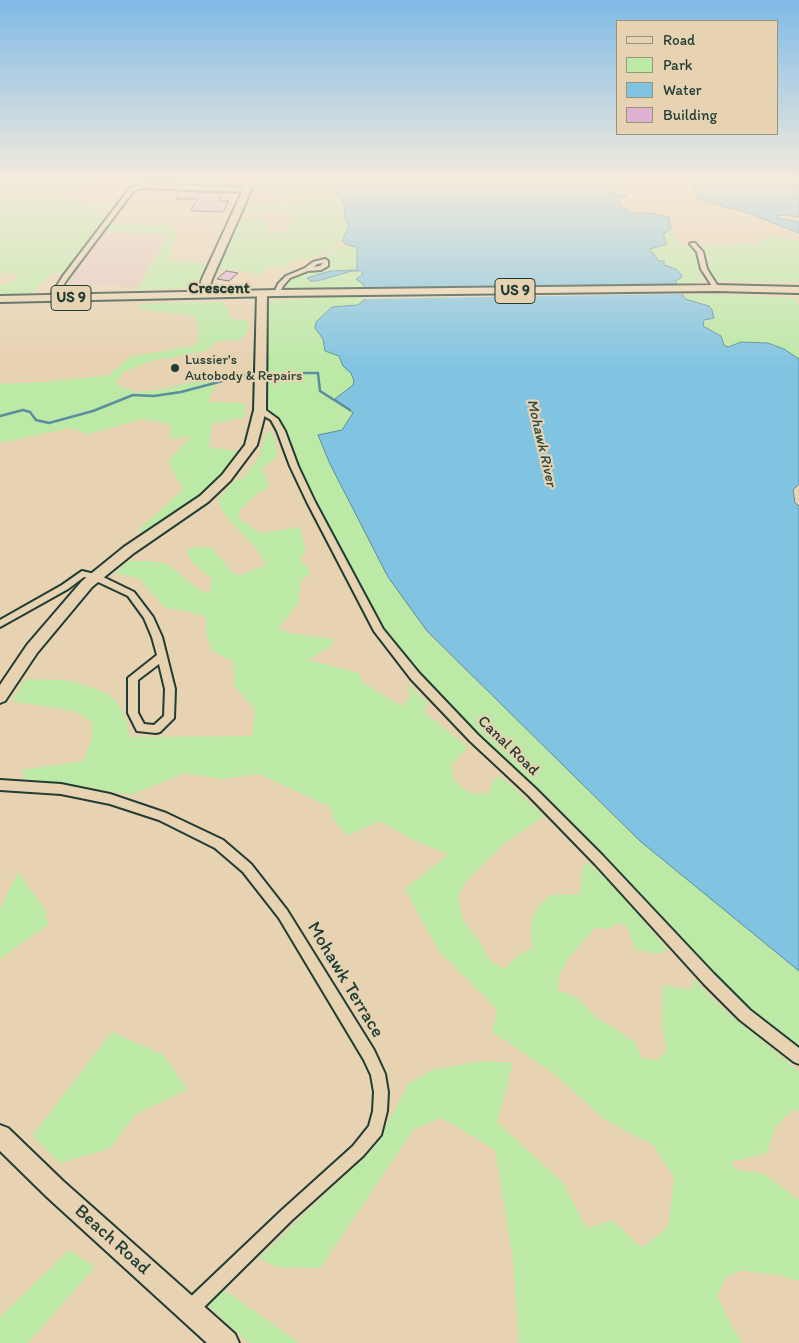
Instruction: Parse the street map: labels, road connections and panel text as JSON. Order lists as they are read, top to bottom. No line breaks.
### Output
{"streets":{"main road":["US 9","Beach Road"],"street":["Canal Road","Mohawk Terrace"]},"crossings":[["Mohawk Terrace","Beach Road"]],"districts":["Crescent"],"water":["Mohawk River"],"places":["Lussier's Autobody & Repairs"],"legend":["Road","Park","Water","Building"]}
